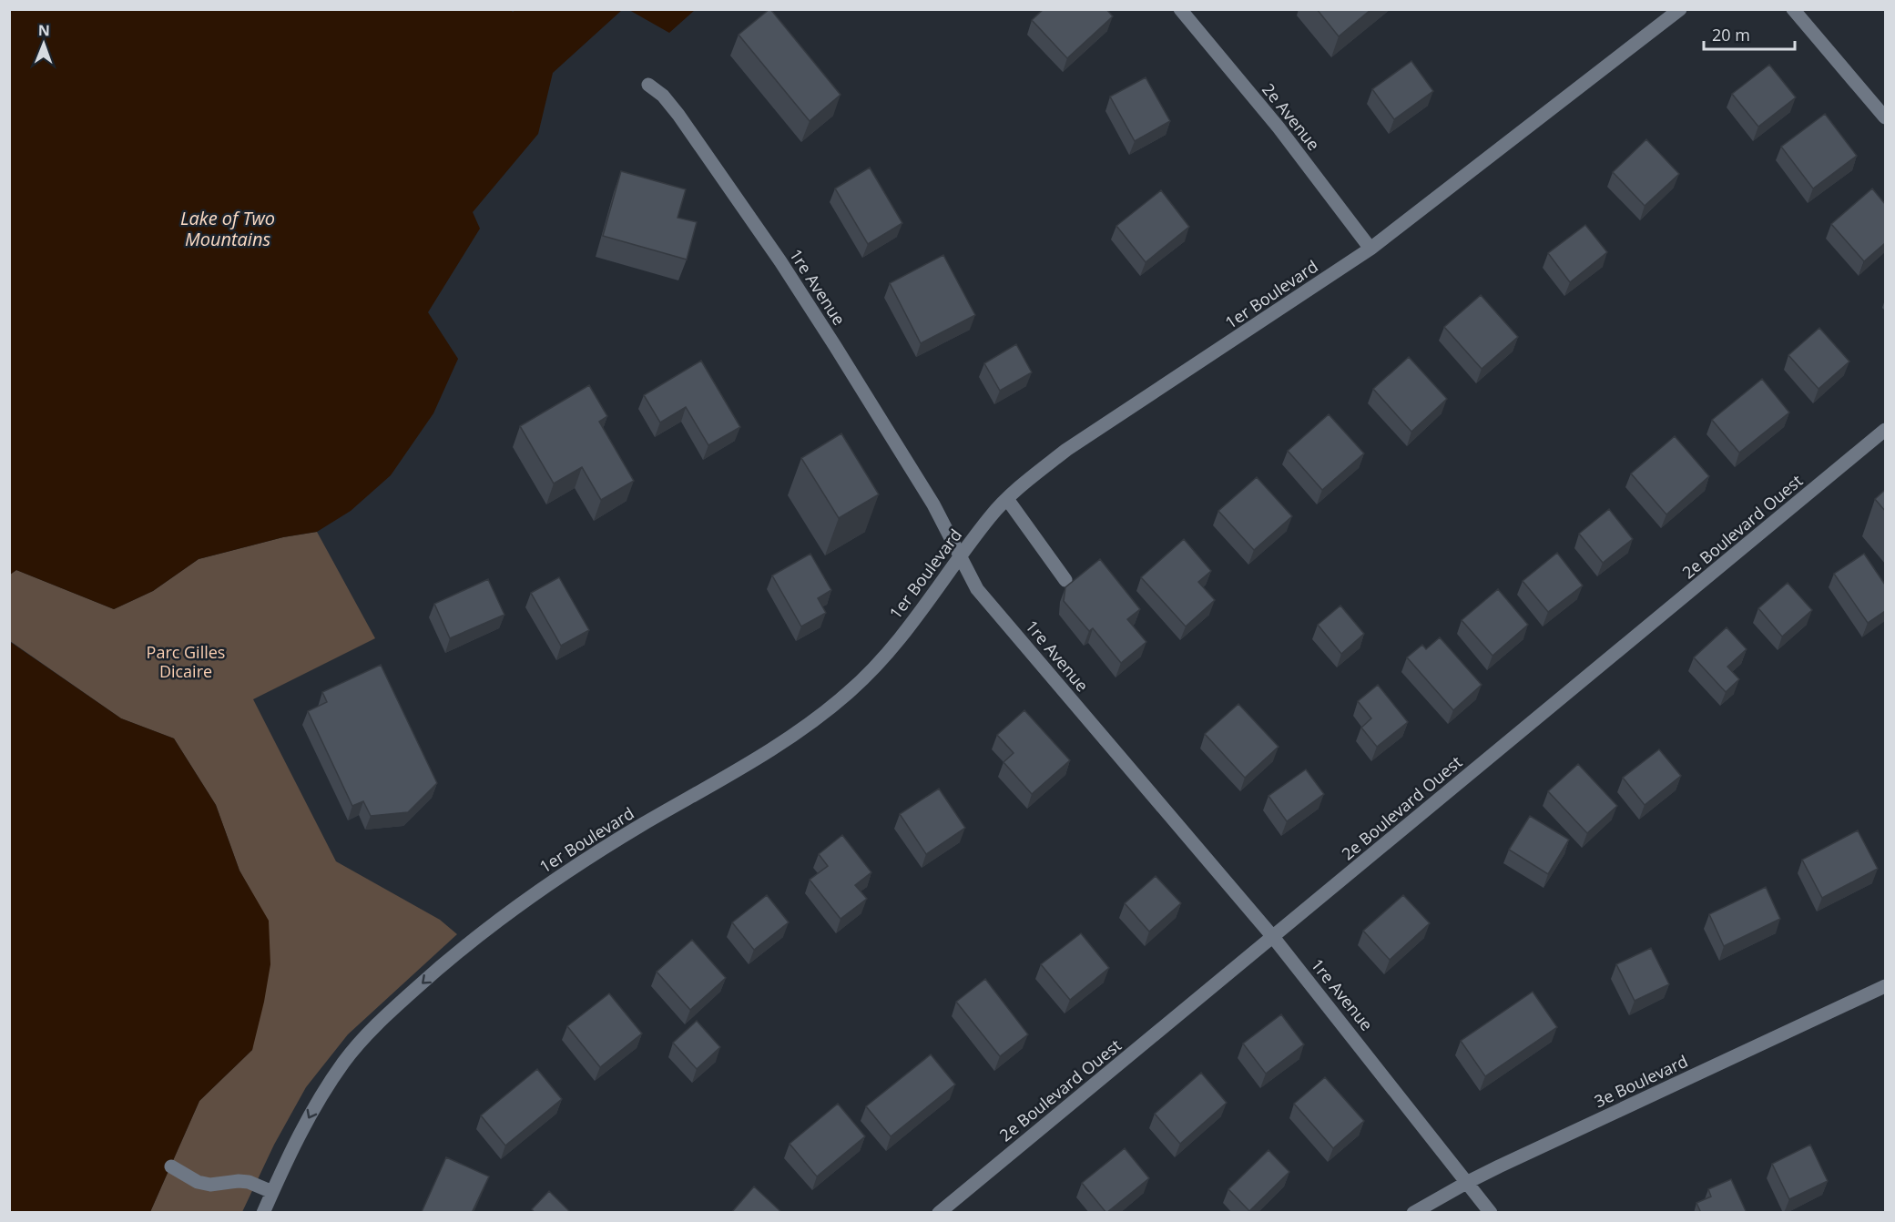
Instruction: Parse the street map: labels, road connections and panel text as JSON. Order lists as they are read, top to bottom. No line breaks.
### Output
{"streets":{"street":["2e Avenue","1re Avenue","1er Boulevard","2e Boulevard Ouest","3e Boulevard"]},"crossings":[["2e Avenue","1er Boulevard"],["1re Avenue","1er Boulevard"],["1re Avenue","2e Boulevard Ouest"],["1re Avenue","3e Boulevard"]],"one_way":["1er Boulevard"],"water":["Lake of Two Mountains"],"parks":["Parc Gilles Dicaire"],"scale_bar":"20 m","north":"top"}
